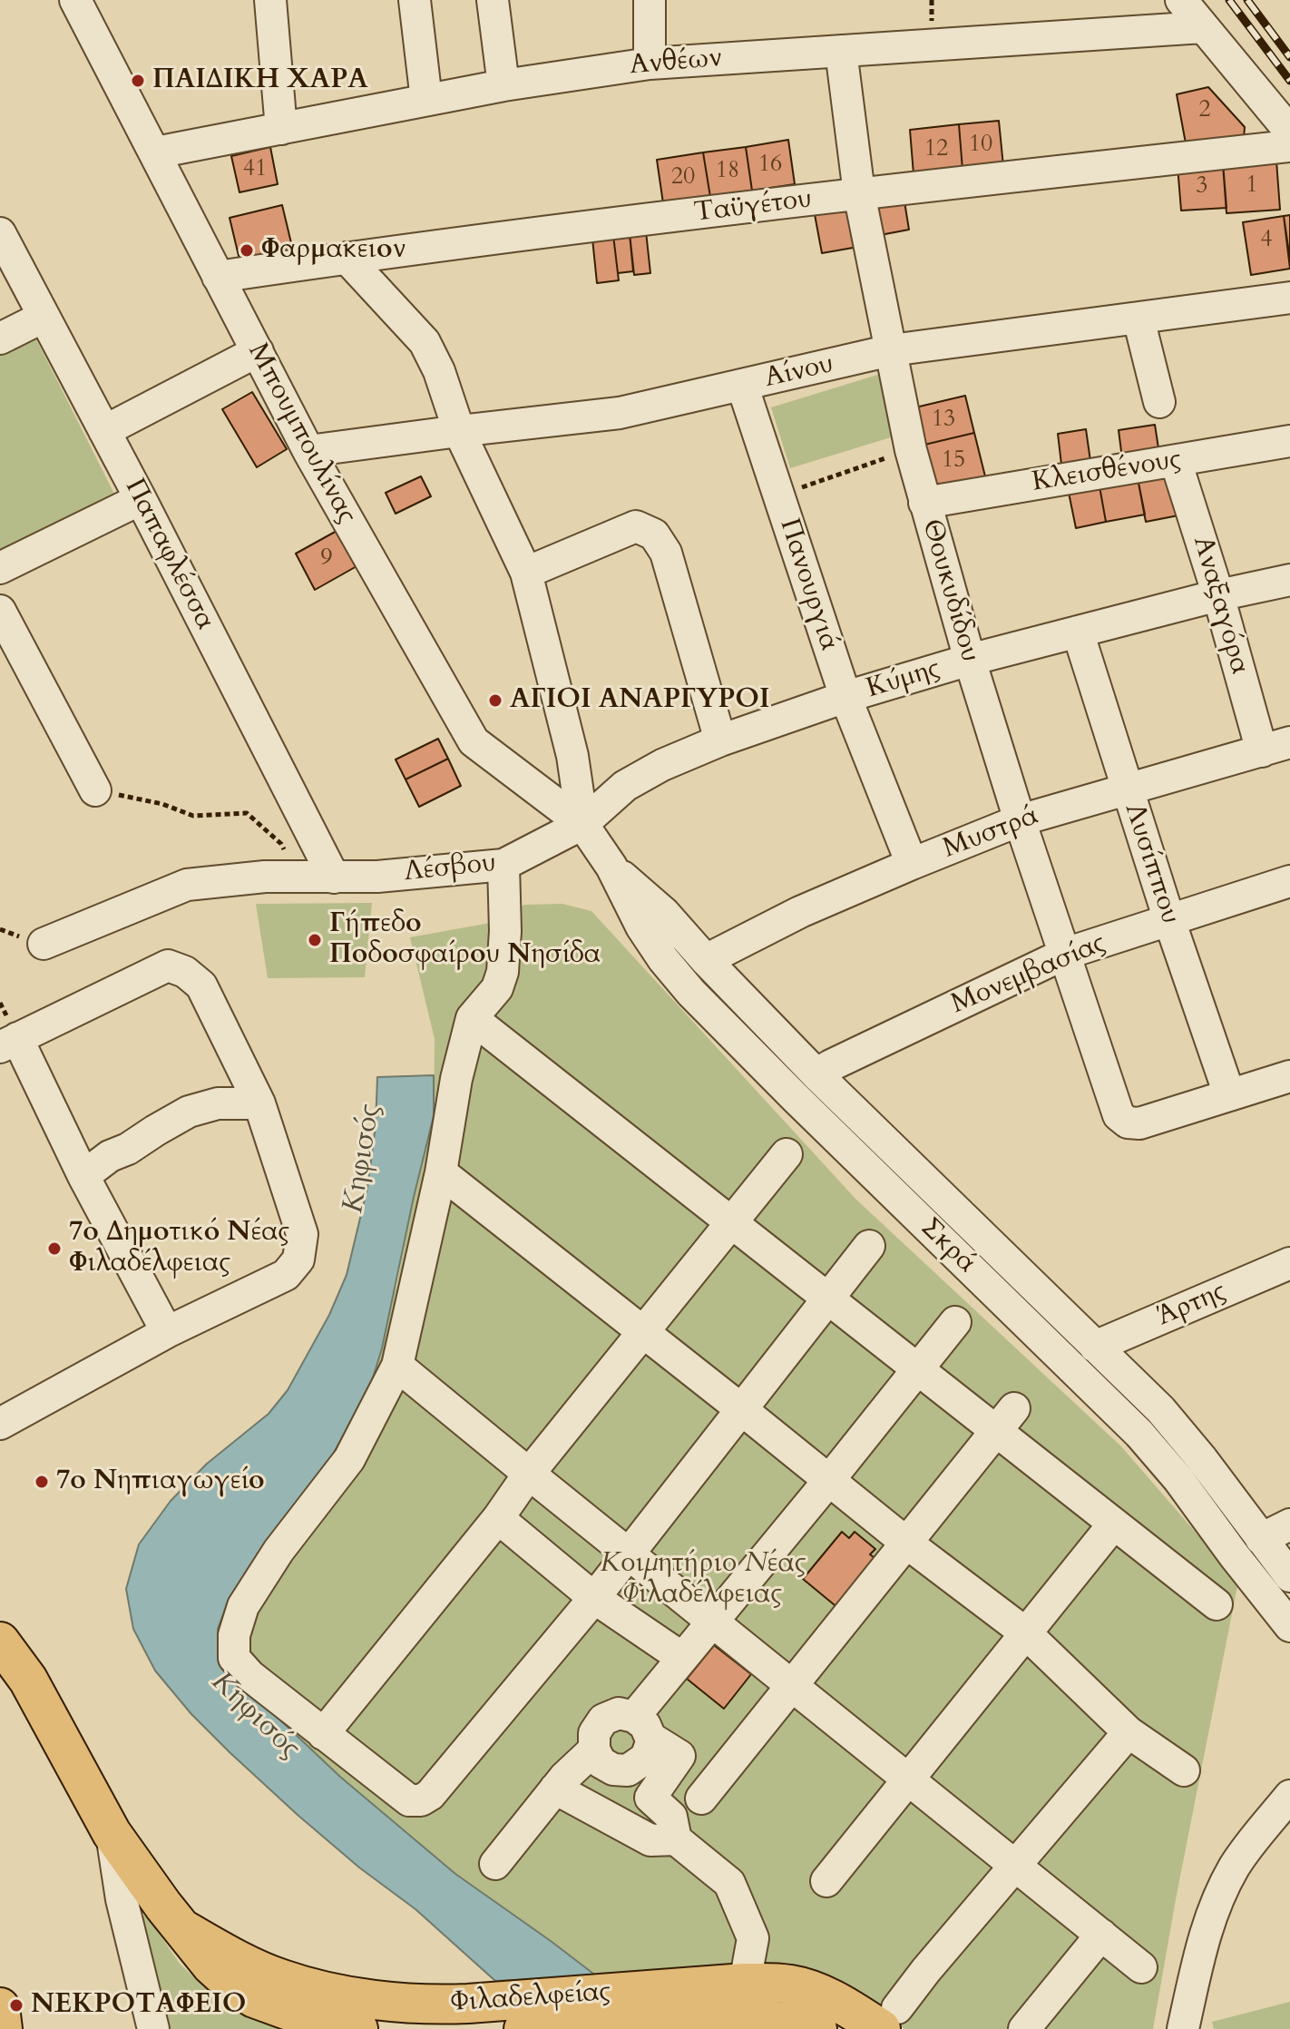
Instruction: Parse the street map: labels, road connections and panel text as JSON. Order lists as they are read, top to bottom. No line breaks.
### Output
{"streets":{"main road":["Φιλαδελφείας"],"street":["Ανθέων","Ταϋγέτου","Αίνου","Μπουμπουλίνας","Κλεισθένους","Παπαφλέσσα","Πανουργιά","Θουκυδίδου","Αναξαγόρα","Κύμης","Μυστρά","Λυσίππου","Λέσβου","Μονεμβασίας","Σκρά","Άρτης"]},"crossings":[["Ανθέων","Μπουμπουλίνας"],["Ανθέων","Θουκυδίδου"],["Ταϋγέτου","Μπουμπουλίνας"],["Ταϋγέτου","Θουκυδίδου"],["Αίνου","Μπουμπουλίνας"],["Αίνου","Πανουργιά"],["Αίνου","Θουκυδίδου"],["Μπουμπουλίνας","Κύμης"],["Μπουμπουλίνας","Λέσβου"],["Μπουμπουλίνας","Σκρά"],["Κλεισθένους","Θουκυδίδου"],["Κλεισθένους","Αναξαγόρα"],["Παπαφλέσσα","Λέσβου"],["Πανουργιά","Κύμης"],["Πανουργιά","Μυστρά"],["Θουκυδίδου","Κύμης"],["Θουκυδίδου","Μυστρά"],["Θουκυδίδου","Λυσίππου"],["Θουκυδίδου","Μονεμβασίας"],["Αναξαγόρα","Κύμης"],["Αναξαγόρα","Μυστρά"],["Κύμης","Λυσίππου"],["Κύμης","Λέσβου"],["Κύμης","Σκρά"],["Μυστρά","Λυσίππου"],["Μυστρά","Σκρά"],["Λυσίππου","Μονεμβασίας"],["Λέσβου","Σκρά"],["Μονεμβασίας","Σκρά"],["Σκρά","Άρτης"]],"water":["Κηφισός"],"parks":["Κοιμητήριο Νέας Φιλαδέλφειας"],"places":["ΠΑΙΔΙΚΗ ΧΑΡΑ","Φαρμακειον","ΑΓΙΟΙ ΑΝΑΡΓΥΡΟΙ","Γήπεδο Ποδοσφαίρου Νησίδα","7ο Δημοτικό Νέας Φιλαδέλφειας","7ο Νηπιαγωγείο","ΝΕΚΡΟΤΑΦΕΙΟ"],"house_numbers":["2","10","12","16","41","18","20","1","3","4","13","15","9"]}
